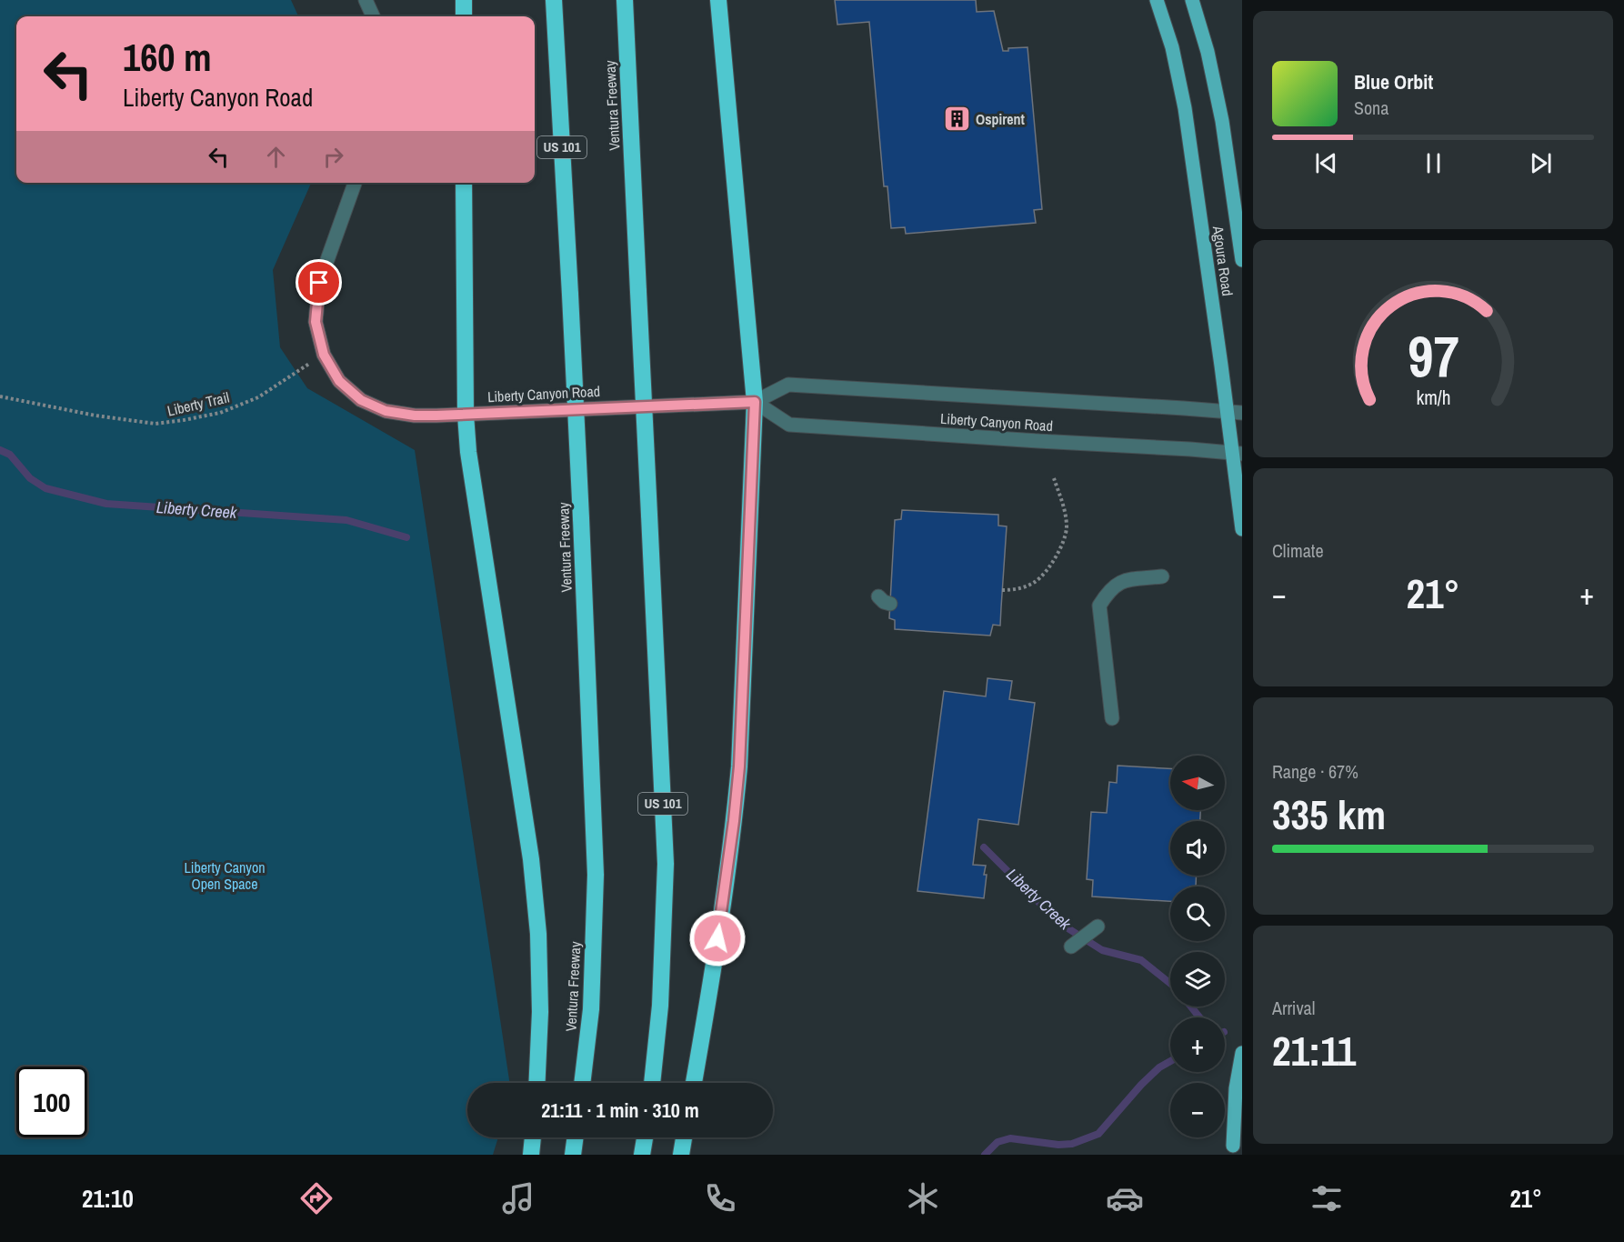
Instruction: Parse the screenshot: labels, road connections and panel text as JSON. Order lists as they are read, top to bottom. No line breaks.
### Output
{"streets":{"highway":["Ventura Freeway","US 101"],"main road":["Agoura Road"],"street":["Liberty Canyon Road"],"path":["Liberty Trail"]},"crossings":[["Agoura Road","Liberty Canyon Road"],["Liberty Canyon Road","Liberty Trail"]],"water":["Liberty Creek"],"parks":["Liberty Canyon Open Space"],"places":{"building":["Ospirent"]},"north":"left","page":{"turn":["160 m","Liberty Canyon Road"],"song":["Blue Orbit","Sona"],"tile":["Climate",["Range · 67%","335 km"],["Arrival","21:11"]],"heat":["−","21°","+"],"map_buttons":["+","−"],"limit":"100","trip":"21:11 · 1 min · 310 m","tabs":["21:10","21°"],"gauge":["97","km/h"]}}
